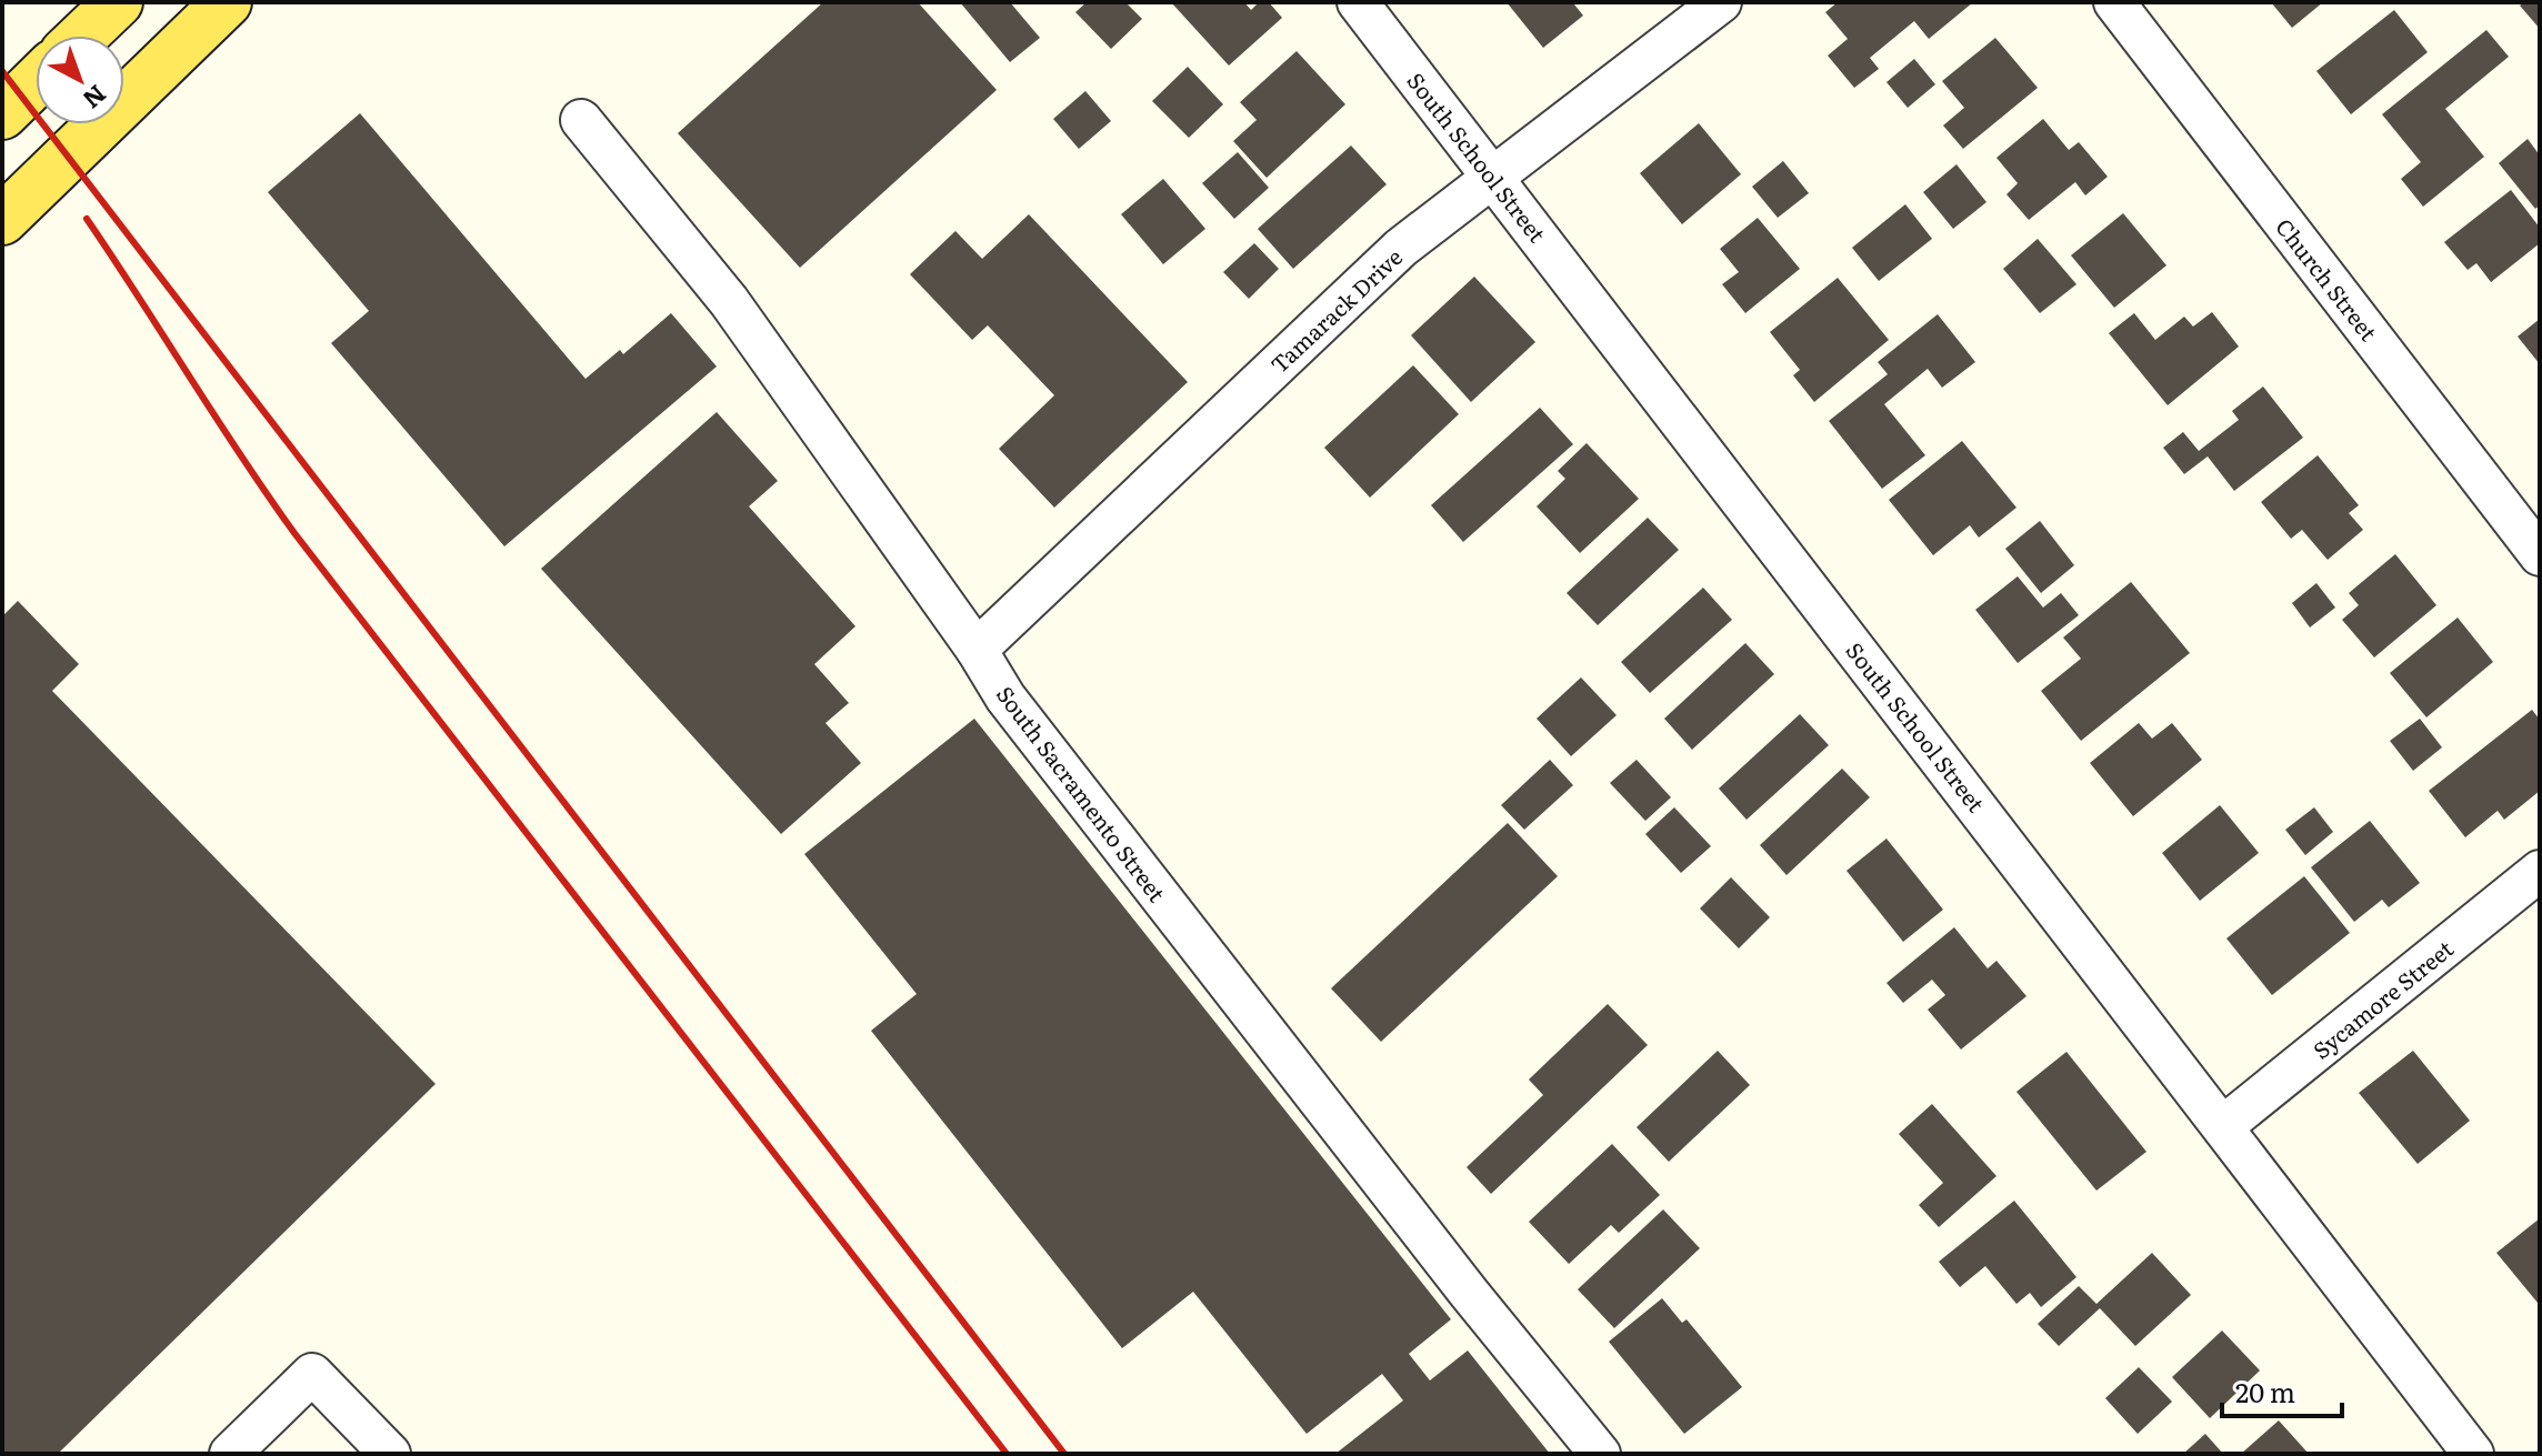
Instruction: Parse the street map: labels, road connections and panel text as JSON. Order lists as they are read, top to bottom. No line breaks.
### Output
{"streets":{"street":["South School Street","Church Street","Tamarack Drive","South Sacramento Street","Sycamore Street"]},"crossings":[["South School Street","Tamarack Drive"],["South School Street","Sycamore Street"],["Tamarack Drive","South Sacramento Street"]],"scale_bar":"20 m","north":"bottom right"}
